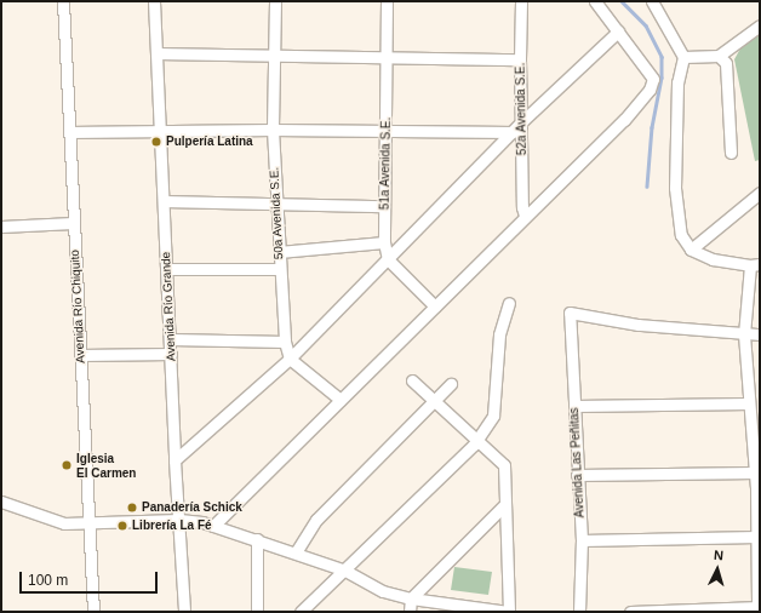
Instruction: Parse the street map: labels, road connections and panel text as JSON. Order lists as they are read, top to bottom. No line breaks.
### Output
{"streets":{"street":["52a Avenida S.E.","51a Avenida S.E.","50a Avenida S.E.","Avenida Río Chiquito","Avenida Río Grande","Avenida Las Peñitas"]},"places":["Pulpería Latina","Iglesia El Carmen","Panadería Schick","Librería La Fé"],"scale_bar":"100 m","north":"top"}
